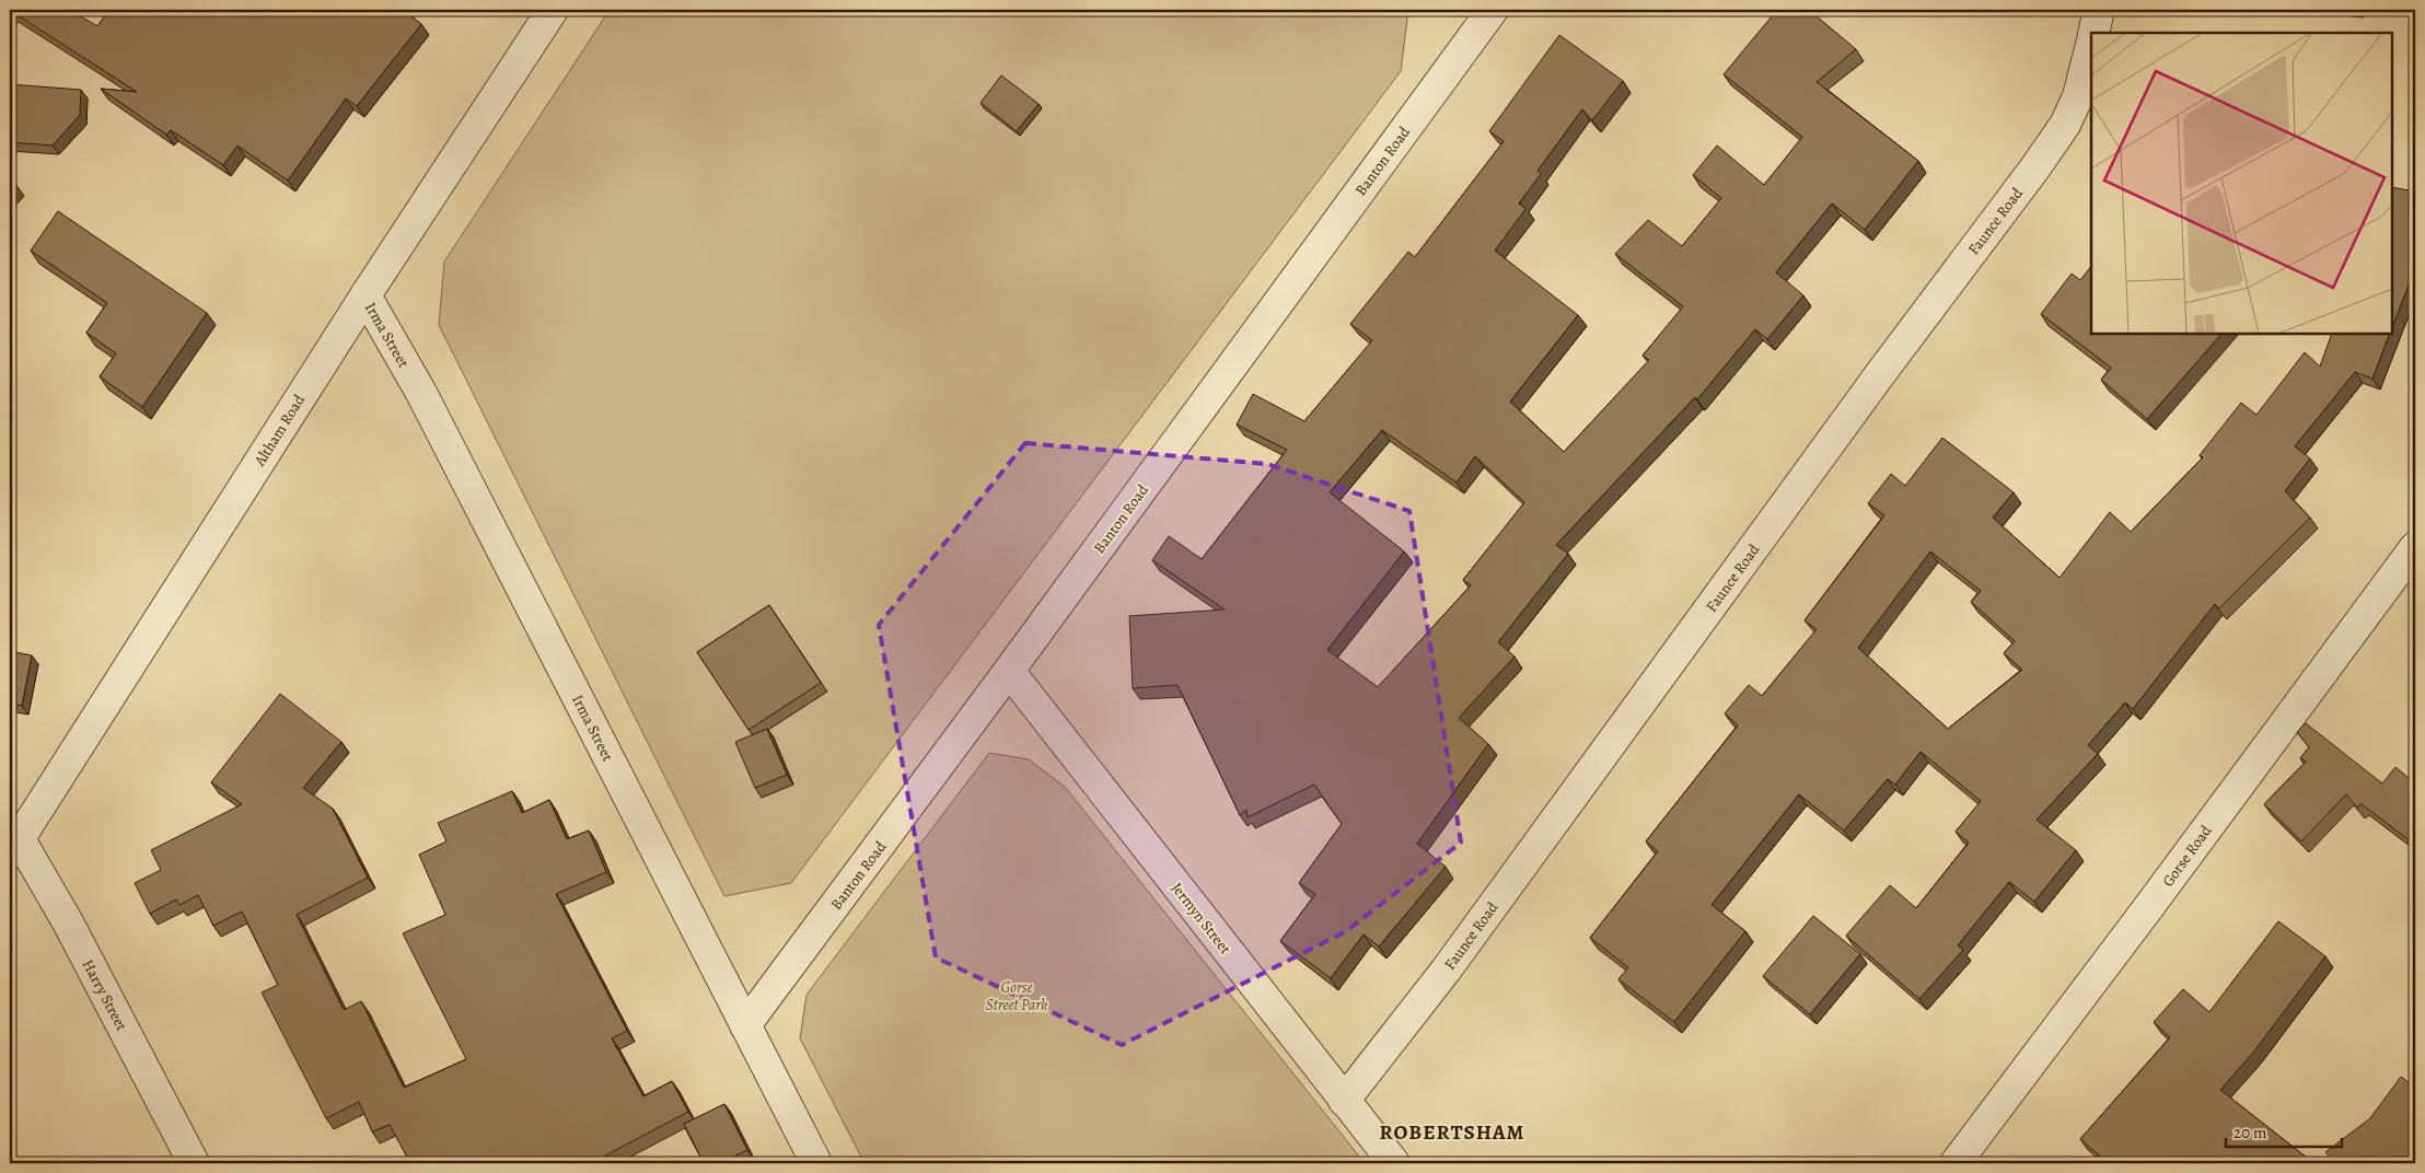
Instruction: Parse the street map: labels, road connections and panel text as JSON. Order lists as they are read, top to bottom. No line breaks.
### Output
{"streets":{"street":["Banton Road","Faunce Road","Irma Street","Altham Road","Gorse Road","Jermyn Street","Harry Street"]},"crossings":[["Banton Road","Irma Street"],["Banton Road","Jermyn Street"],["Faunce Road","Jermyn Street"],["Irma Street","Altham Road"],["Altham Road","Harry Street"]],"districts":["ROBERTSHAM"],"parks":["Gorse Street Park"],"scale_bar":"20 m"}
